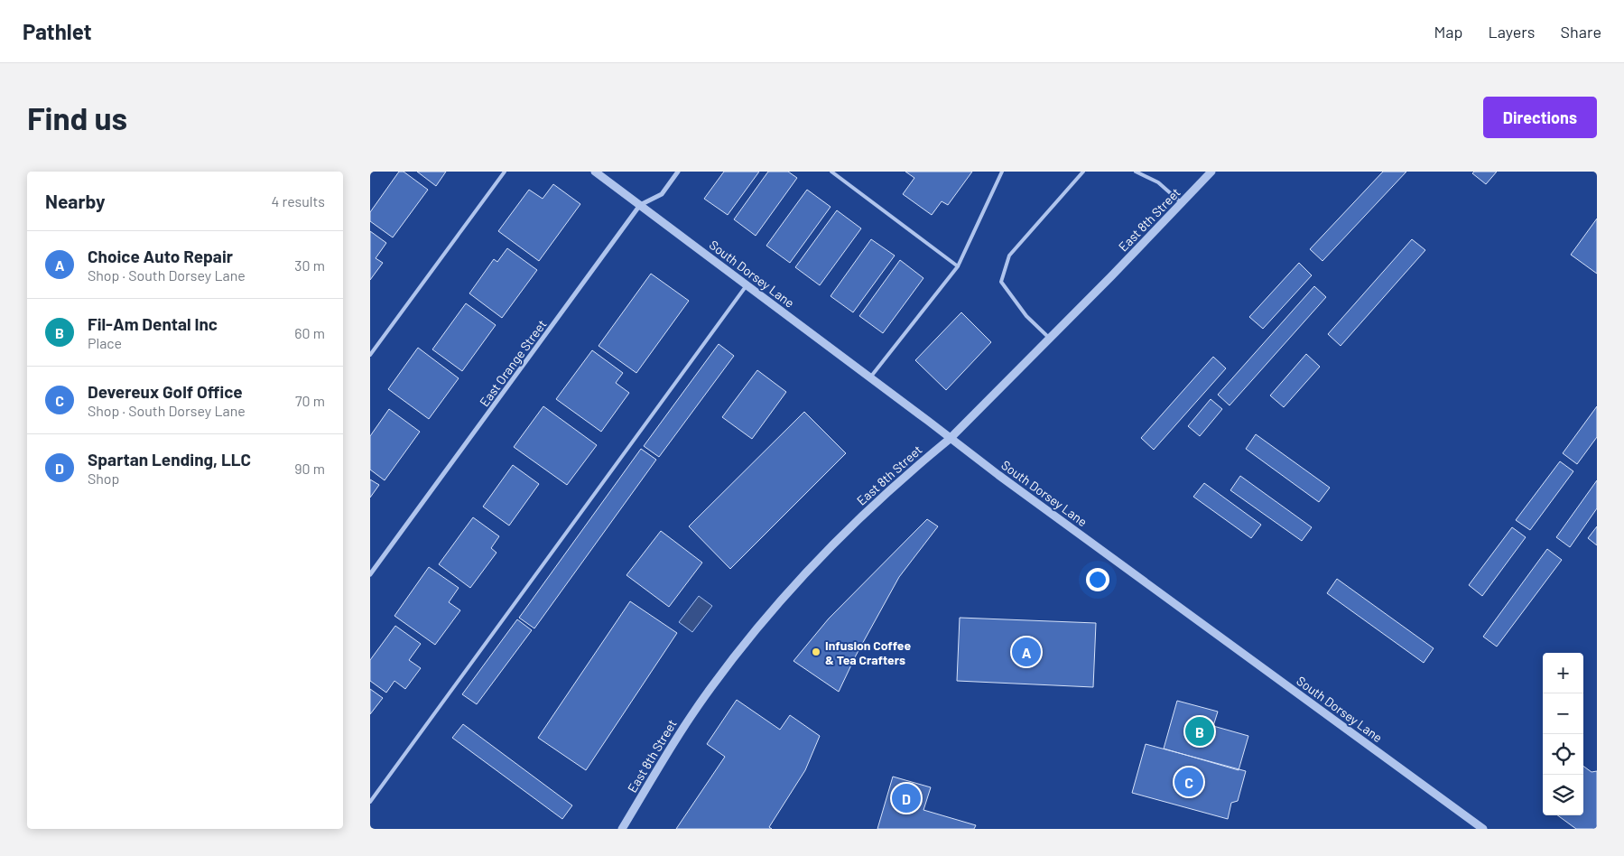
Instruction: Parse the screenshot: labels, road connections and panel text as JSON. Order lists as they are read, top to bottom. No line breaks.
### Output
{"streets":{"street":["East 8th Street","South Dorsey Lane","East Orange Street"]},"crossings":[["East 8th Street","South Dorsey Lane"],["South Dorsey Lane","East Orange Street"]],"places":["Infusion Coffee & Tea Crafters"],"page":{"header":"Pathlet","nav":["Map","Layers","Share"],"buttons":"Directions","title":"Find us","heading":["Nearby","4 results"],"list":[{"mark":"A","name":"Choice Auto Repair","note":"Shop · South Dorsey Lane","value":"30 m"},{"mark":"B","name":"Fil-Am Dental Inc","note":"Place","value":"60 m"},{"mark":"C","name":"Devereux Golf Office","note":"Shop · South Dorsey Lane","value":"70 m"},{"mark":"D","name":"Spartan Lending, LLC","note":"Shop","value":"90 m"}],"pins":["A","B","C","D"],"map_buttons":["+","−"]}}
